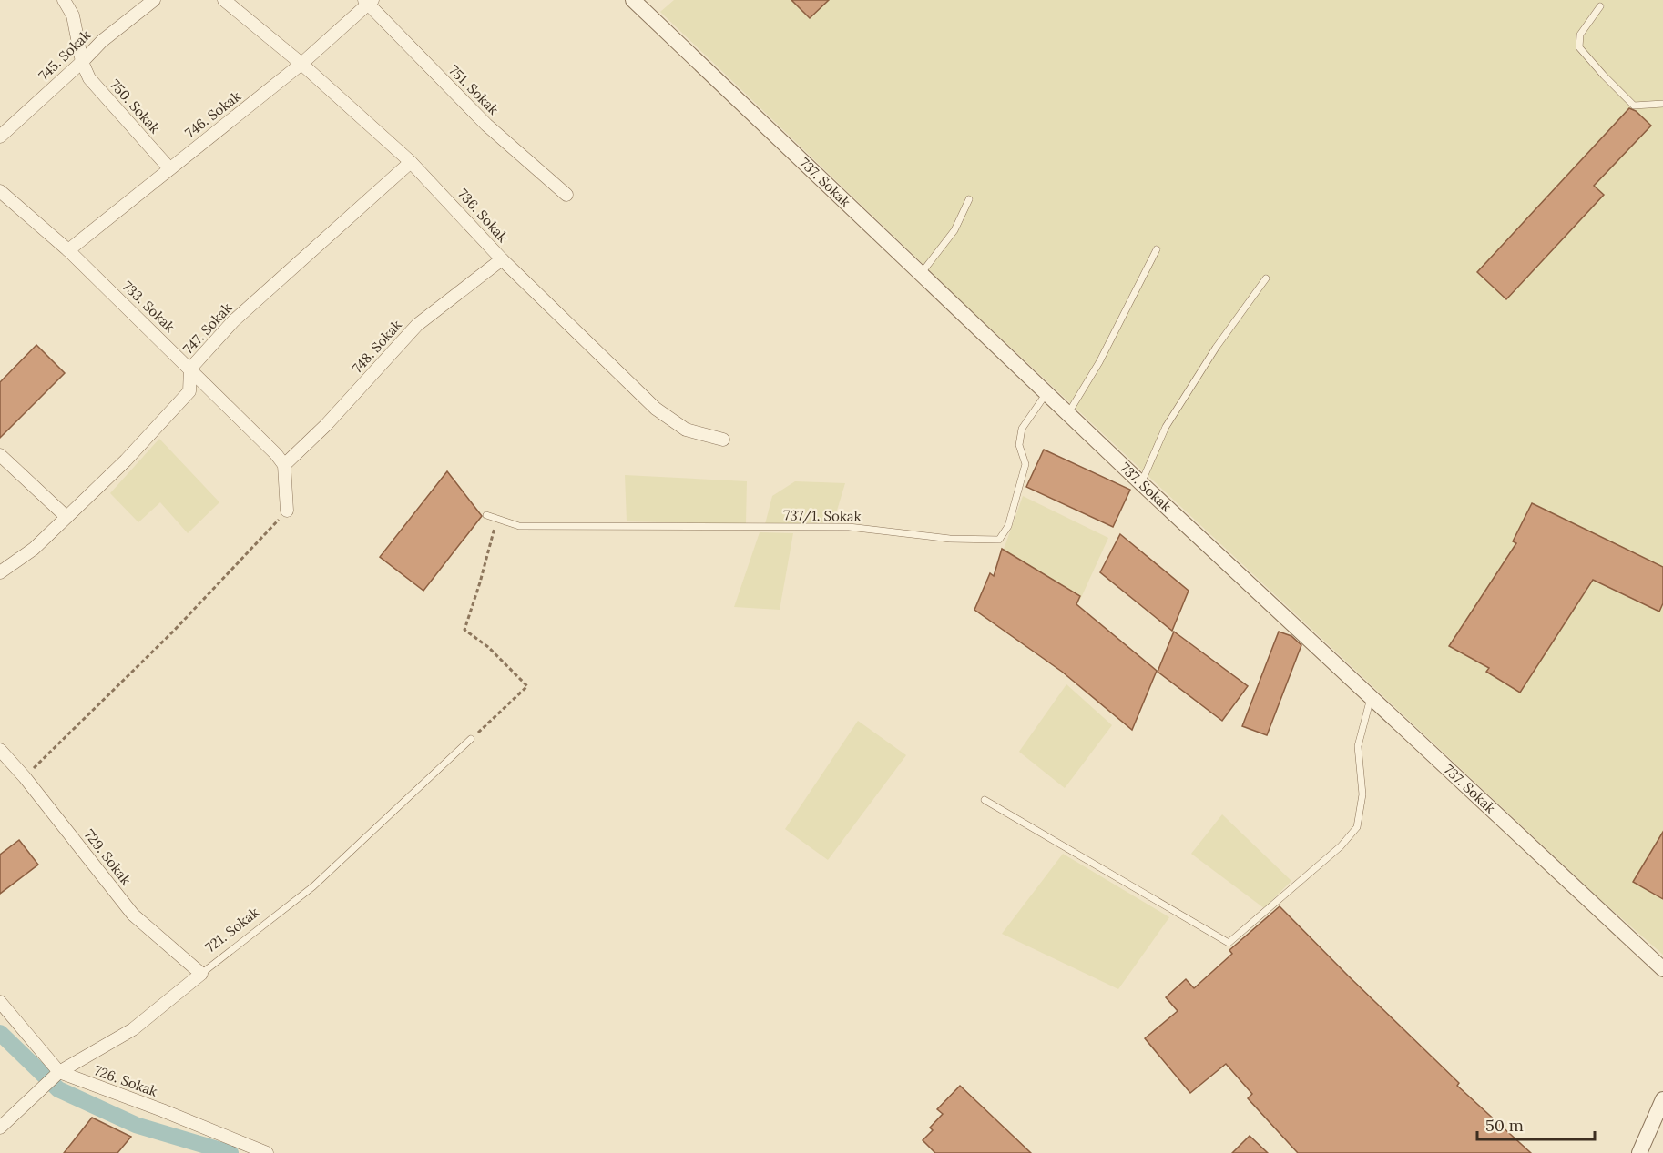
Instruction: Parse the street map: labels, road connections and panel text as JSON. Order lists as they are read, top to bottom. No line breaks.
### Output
{"streets":{"street":["745. Sokak","751. Sokak","750. Sokak","746. Sokak","737. Sokak","736. Sokak","733. Sokak","747. Sokak","748. Sokak","729. Sokak","721. Sokak","726. Sokak"],"lane":["737/1. Sokak"]},"crossings":[["745. Sokak","750. Sokak"],["751. Sokak","746. Sokak"],["750. Sokak","746. Sokak"],["746. Sokak","736. Sokak"],["746. Sokak","733. Sokak"],["737. Sokak","737/1. Sokak"],["736. Sokak","747. Sokak"],["736. Sokak","748. Sokak"],["733. Sokak","747. Sokak"],["733. Sokak","748. Sokak"],["729. Sokak","721. Sokak"],["721. Sokak","726. Sokak"]],"scale_bar":"50 m"}
